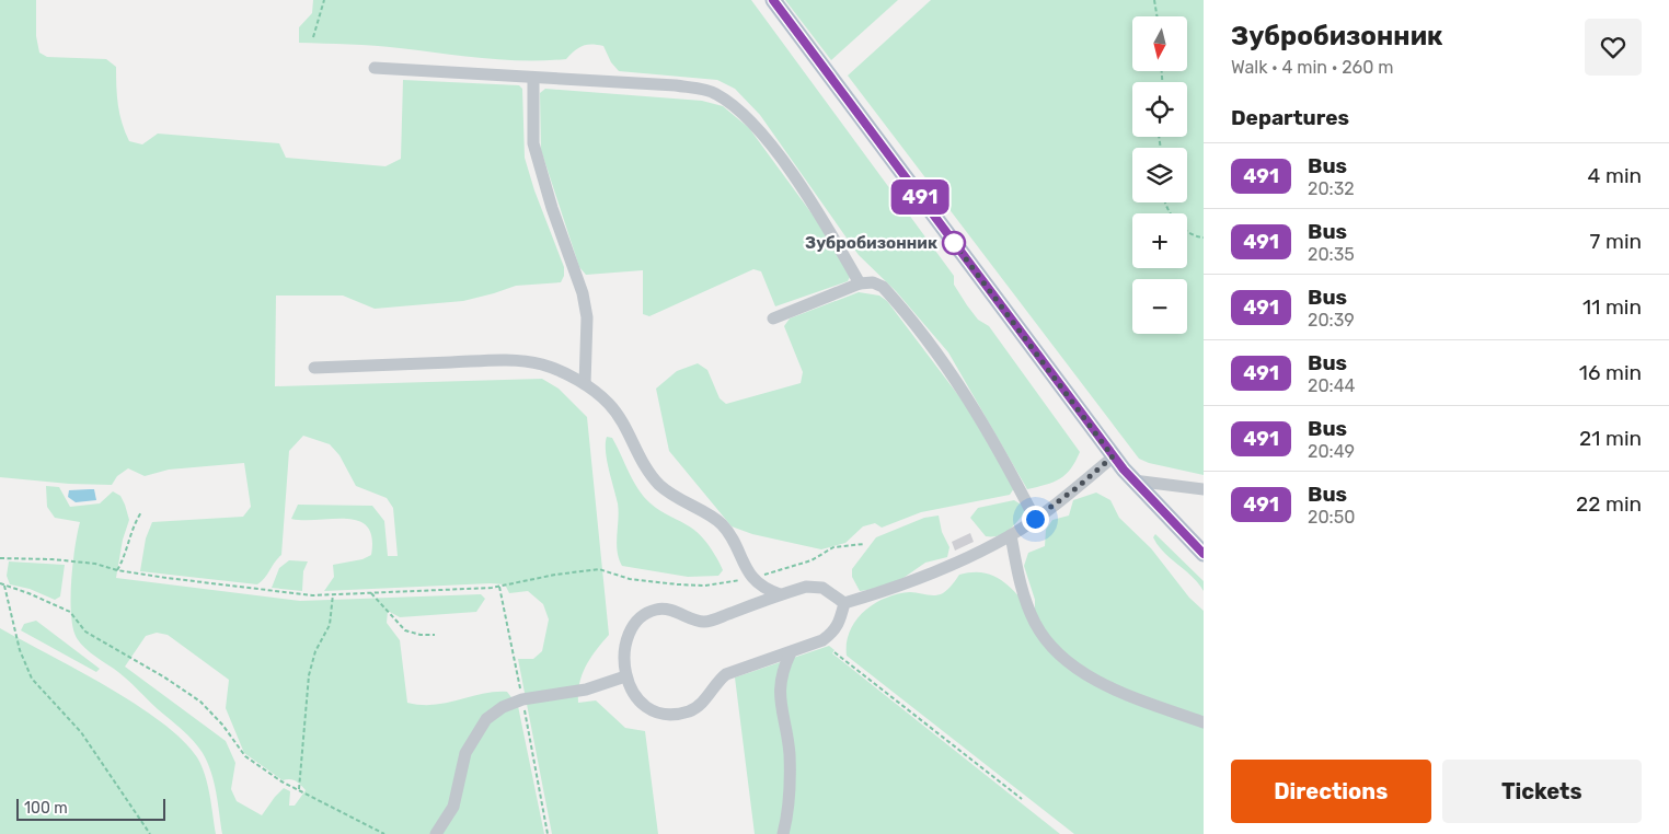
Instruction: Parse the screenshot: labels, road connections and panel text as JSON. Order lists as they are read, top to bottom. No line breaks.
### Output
{"places":["Зубробизонник"],"lines":["bus line 491"],"scale_bar":"100 m","north":"bottom","page":{"on_map":"491","heading":[["Зубробизонник","Walk · 4 min · 260 m"],"Departures"],"map_buttons":["+","−"],"list":[{"mark":"491","name":"Bus","note":"20:32","value":"4 min"},{"mark":"491","name":"Bus","note":"20:35","value":"7 min"},{"mark":"491","name":"Bus","note":"20:39","value":"11 min"},{"mark":"491","name":"Bus","note":"20:44","value":"16 min"},{"mark":"491","name":"Bus","note":"20:49","value":"21 min"},{"mark":"491","name":"Bus","note":"20:50","value":"22 min"}],"buttons":["Directions","Tickets"],"scale":"100 m"}}
